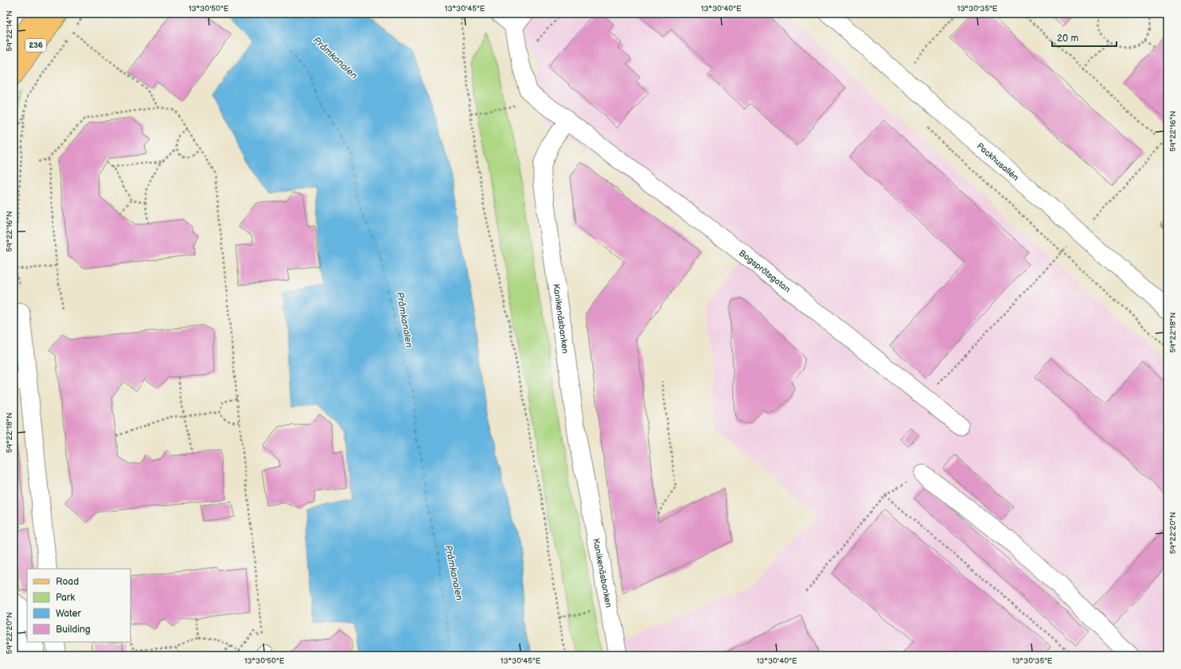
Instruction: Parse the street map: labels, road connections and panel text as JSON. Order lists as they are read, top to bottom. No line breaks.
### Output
{"streets":{"main road":["236"],"street":["Packhusallén","Bogsprötsgatan","Kanikenäsbanken"]},"crossings":[["Bogsprötsgatan","Kanikenäsbanken"]],"water":["Pråmkanalen"],"legend":["Road","Park","Water","Building"],"scale_bar":"20 m","coordinates":["13°30'50\"E","13°30'45\"E","13°30'40\"E","13°30'35\"E","59°22'14\"N","59°22'16\"N","59°22'18\"N","59°22'20\"N"]}
